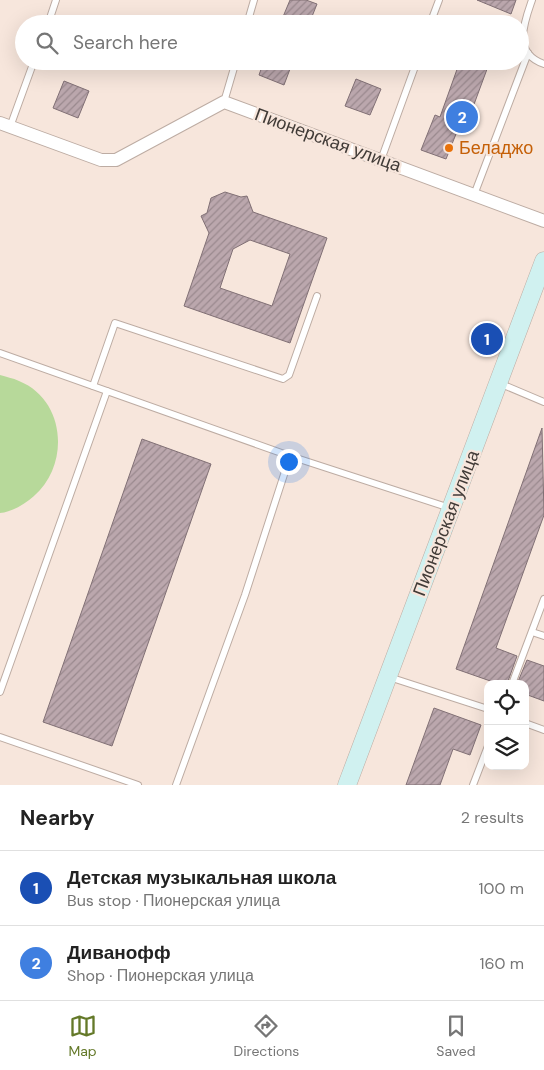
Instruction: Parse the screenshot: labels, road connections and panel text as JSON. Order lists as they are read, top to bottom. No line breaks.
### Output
{"streets":{"main road":["Пионерская улица"]},"places":["Беладжо"],"page":{"search":"Search here","pins":["2","1"],"heading":["Nearby","2 results"],"list":[{"mark":"1","name":"Детская музыкальная школа","note":"Bus stop · Пионерская улица","value":"100 m"},{"mark":"2","name":"Диванофф","note":"Shop · Пионерская улица","value":"160 m"}],"nav":["Map","Directions","Saved"]}}
